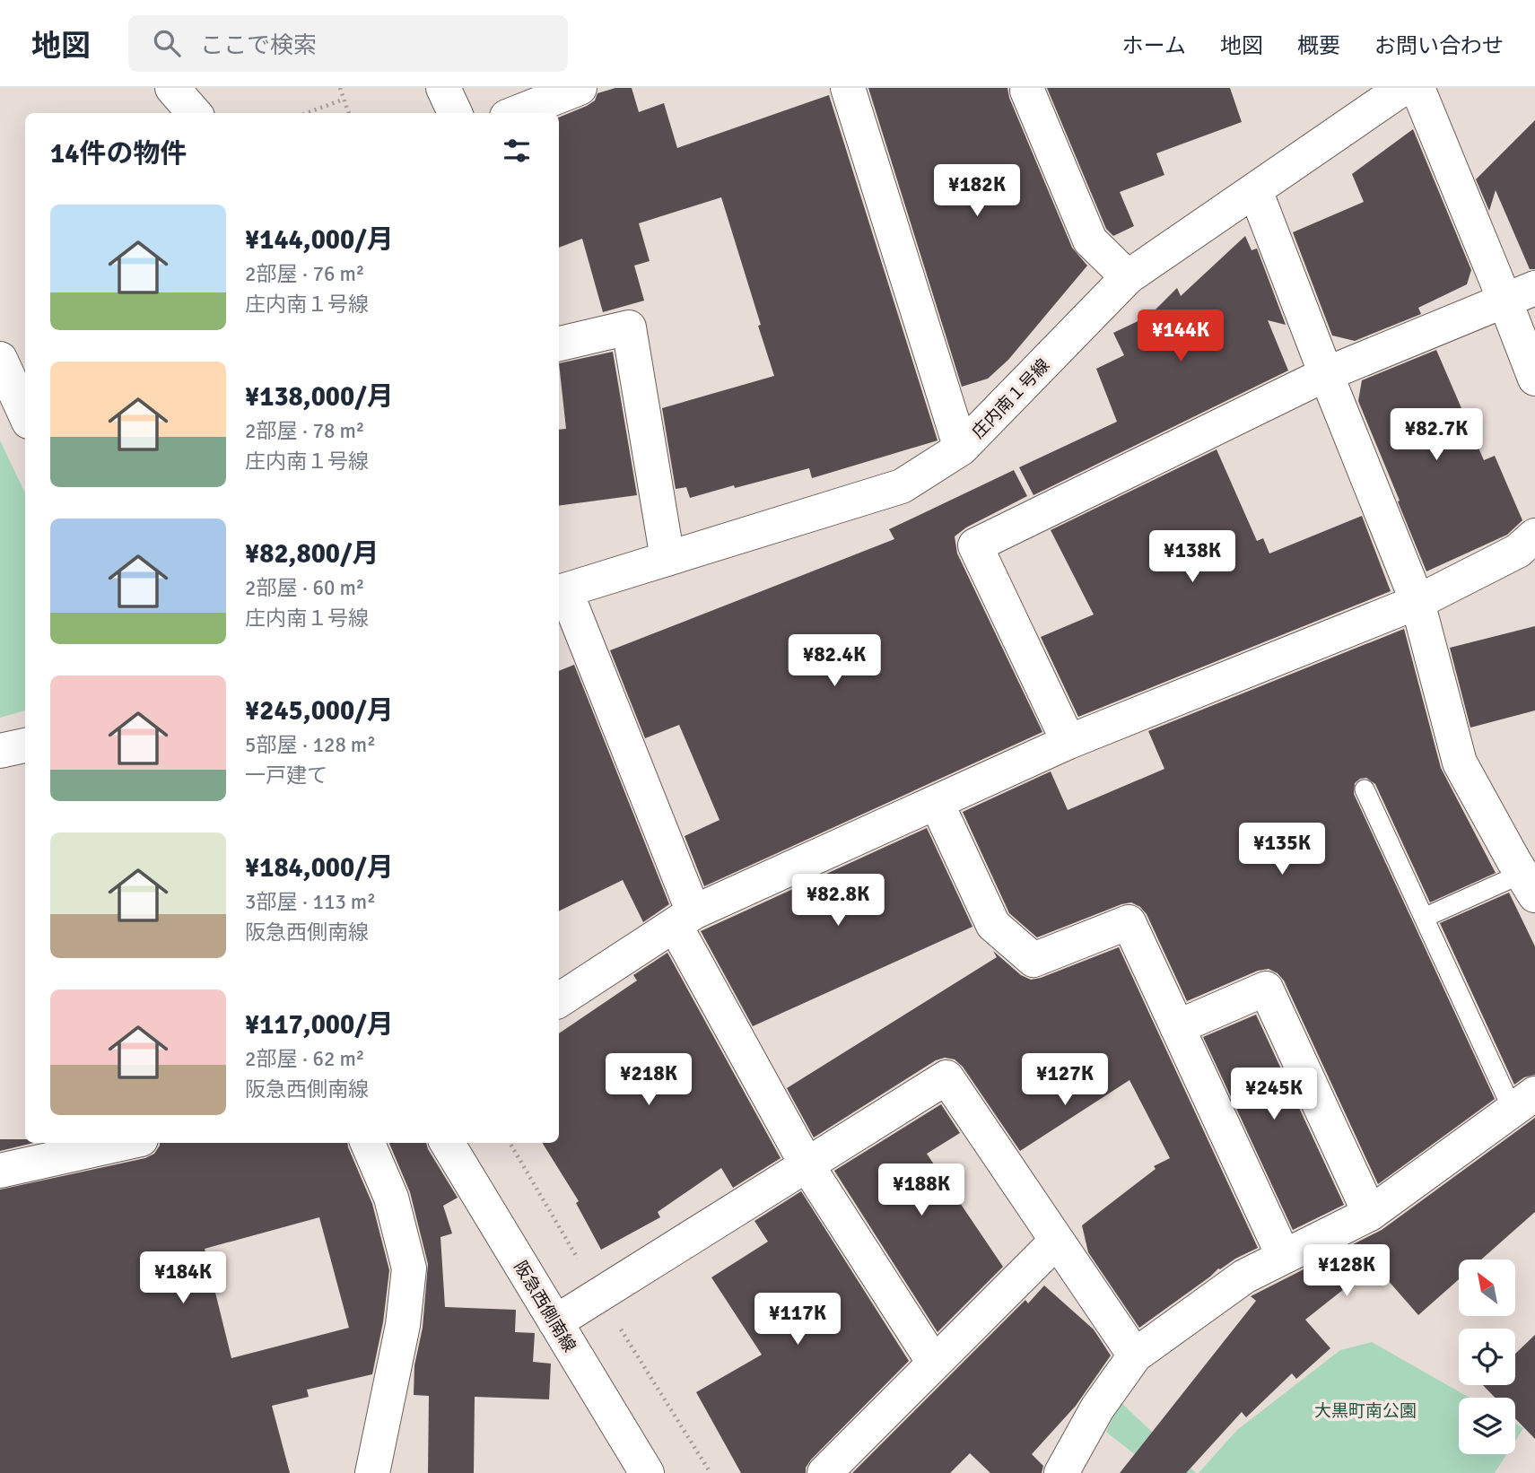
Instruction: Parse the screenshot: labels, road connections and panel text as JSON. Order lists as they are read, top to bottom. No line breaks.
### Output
{"streets":{"street":["庄内南１号線","阪急西側南線"]},"parks":["大黒町南公園"],"north":"top left","page":{"header":"地図","search":"ここで検索","nav":["ホーム","地図","概要","お問い合わせ"],"heading":"14件の物件","price":["¥182K","¥144K","¥82.7K","¥138K","¥82.4K","¥135K","¥82.8K","¥218K","¥127K","¥245K","¥188K","¥128K","¥184K","¥117K"],"list":[{"name":"¥144,000/月","note":"2部屋 · 76 m² · 庄内南１号線"},{"name":"¥138,000/月","note":"2部屋 · 78 m² · 庄内南１号線"},{"name":"¥82,800/月","note":"2部屋 · 60 m² · 庄内南１号線"},{"name":"¥245,000/月","note":"5部屋 · 128 m² · 一戸建て"},{"name":"¥184,000/月","note":"3部屋 · 113 m² · 阪急西側南線"},{"name":"¥117,000/月","note":"2部屋 · 62 m² · 阪急西側南線"}]}}
